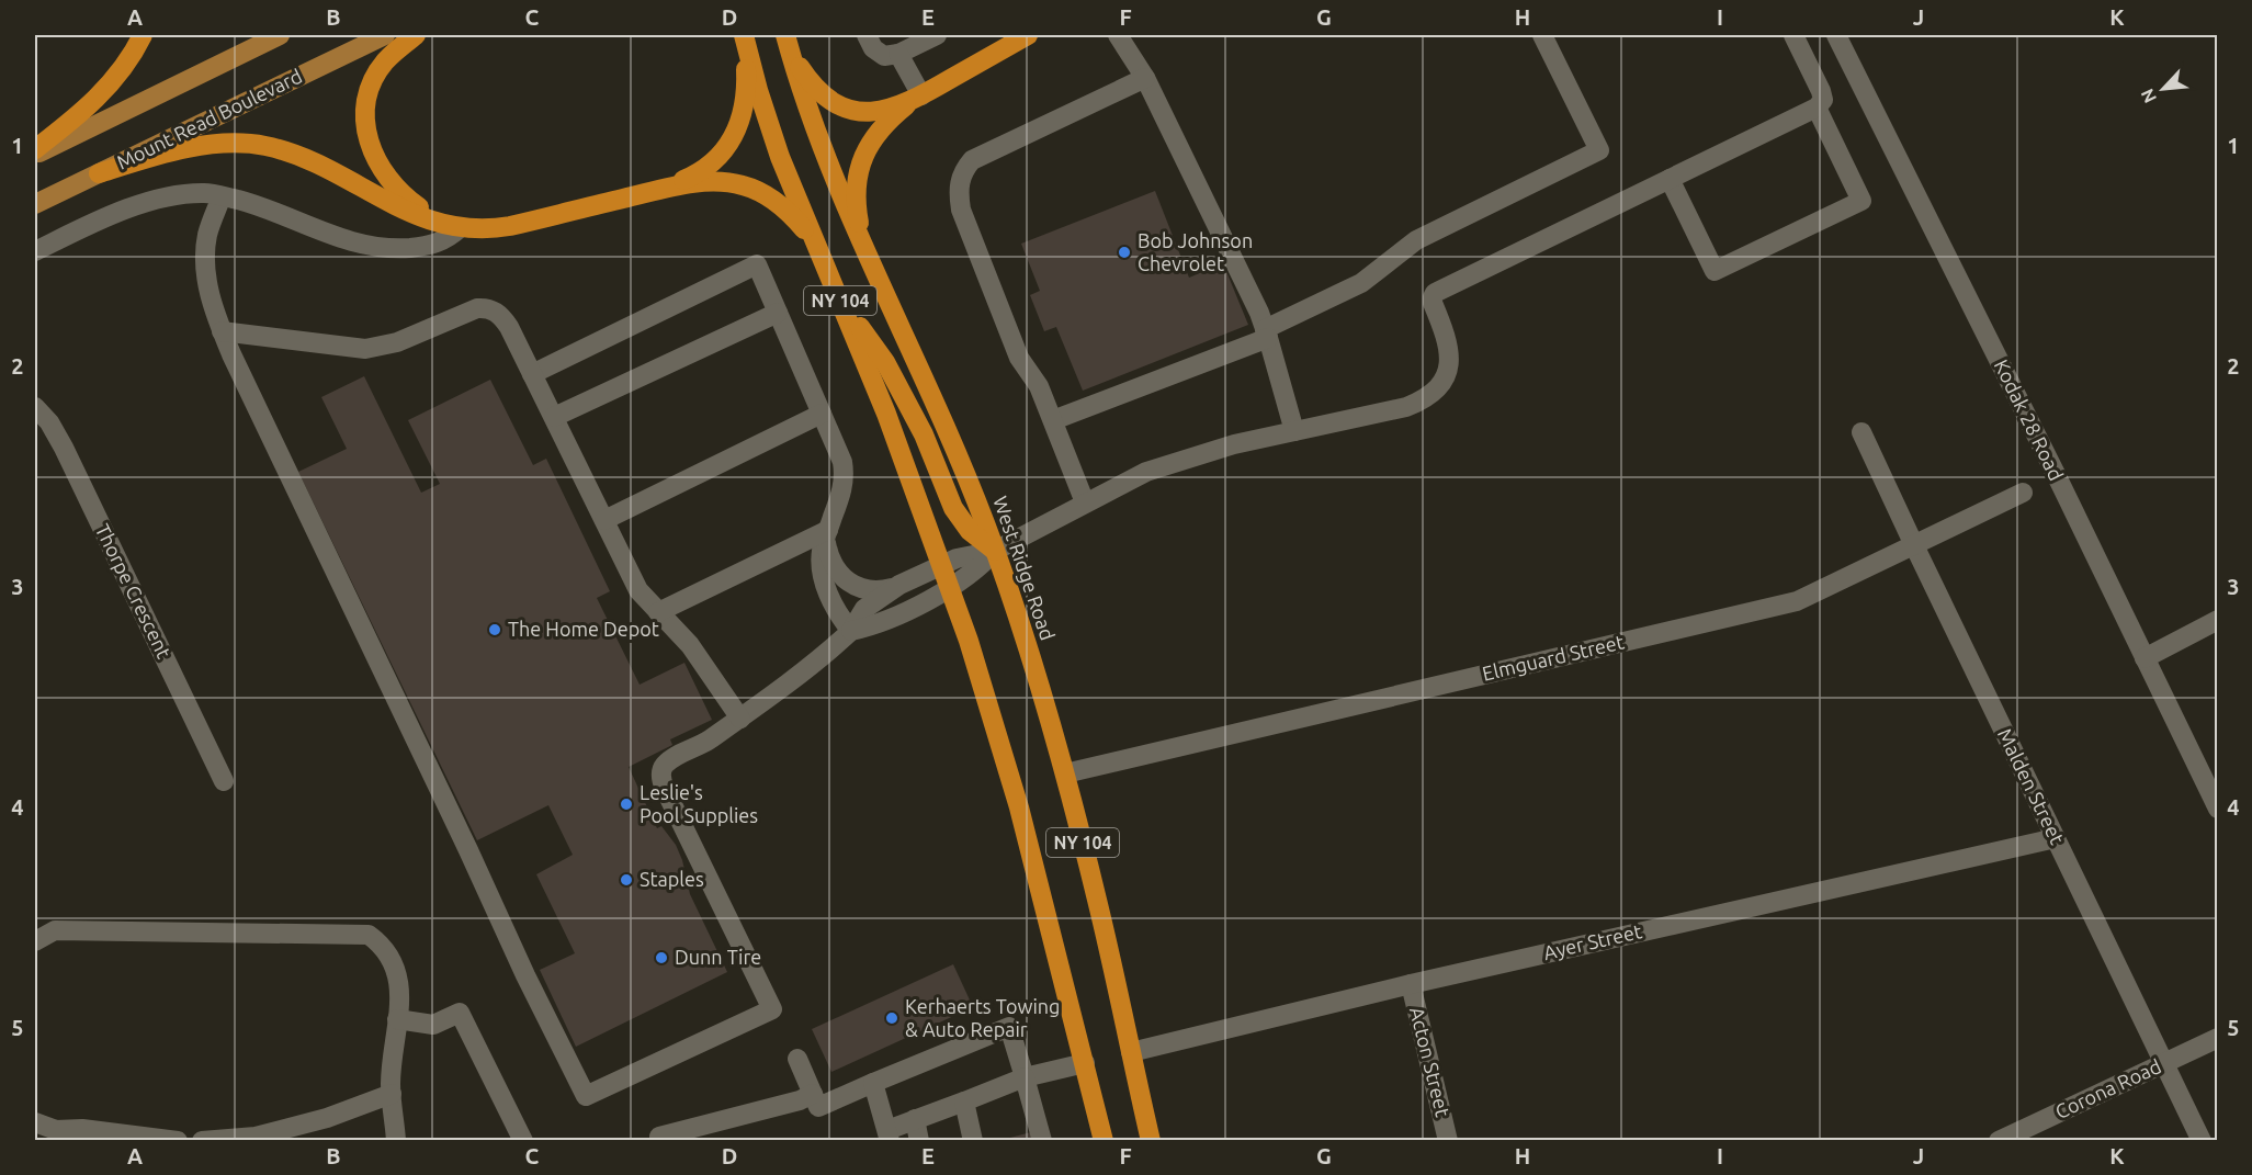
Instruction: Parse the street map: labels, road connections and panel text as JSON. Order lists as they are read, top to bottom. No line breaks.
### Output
{"streets":{"highway":["NY 104","West Ridge Road"],"main road":["Mount Read Boulevard"],"street":["Kodak 28 Road","Thorpe Crescent","Elmguard Street","Malden Street","Ayer Street","Acton Street","Corona Road"]},"crossings":[["West Ridge Road","Elmguard Street"],["West Ridge Road","Ayer Street"],["Elmguard Street","Malden Street"],["Malden Street","Ayer Street"],["Malden Street","Corona Road"],["Ayer Street","Acton Street"]],"places":["Bob Johnson Chevrolet","The Home Depot","Leslie's Pool Supplies","Staples","Dunn Tire","Kerhaerts Towing & Auto Repair"],"north":"bottom left","grid":{"columns":["A","B","C","D","E","F","G","H","I","J","K"],"rows":["1","2","3","4","5"]}}
